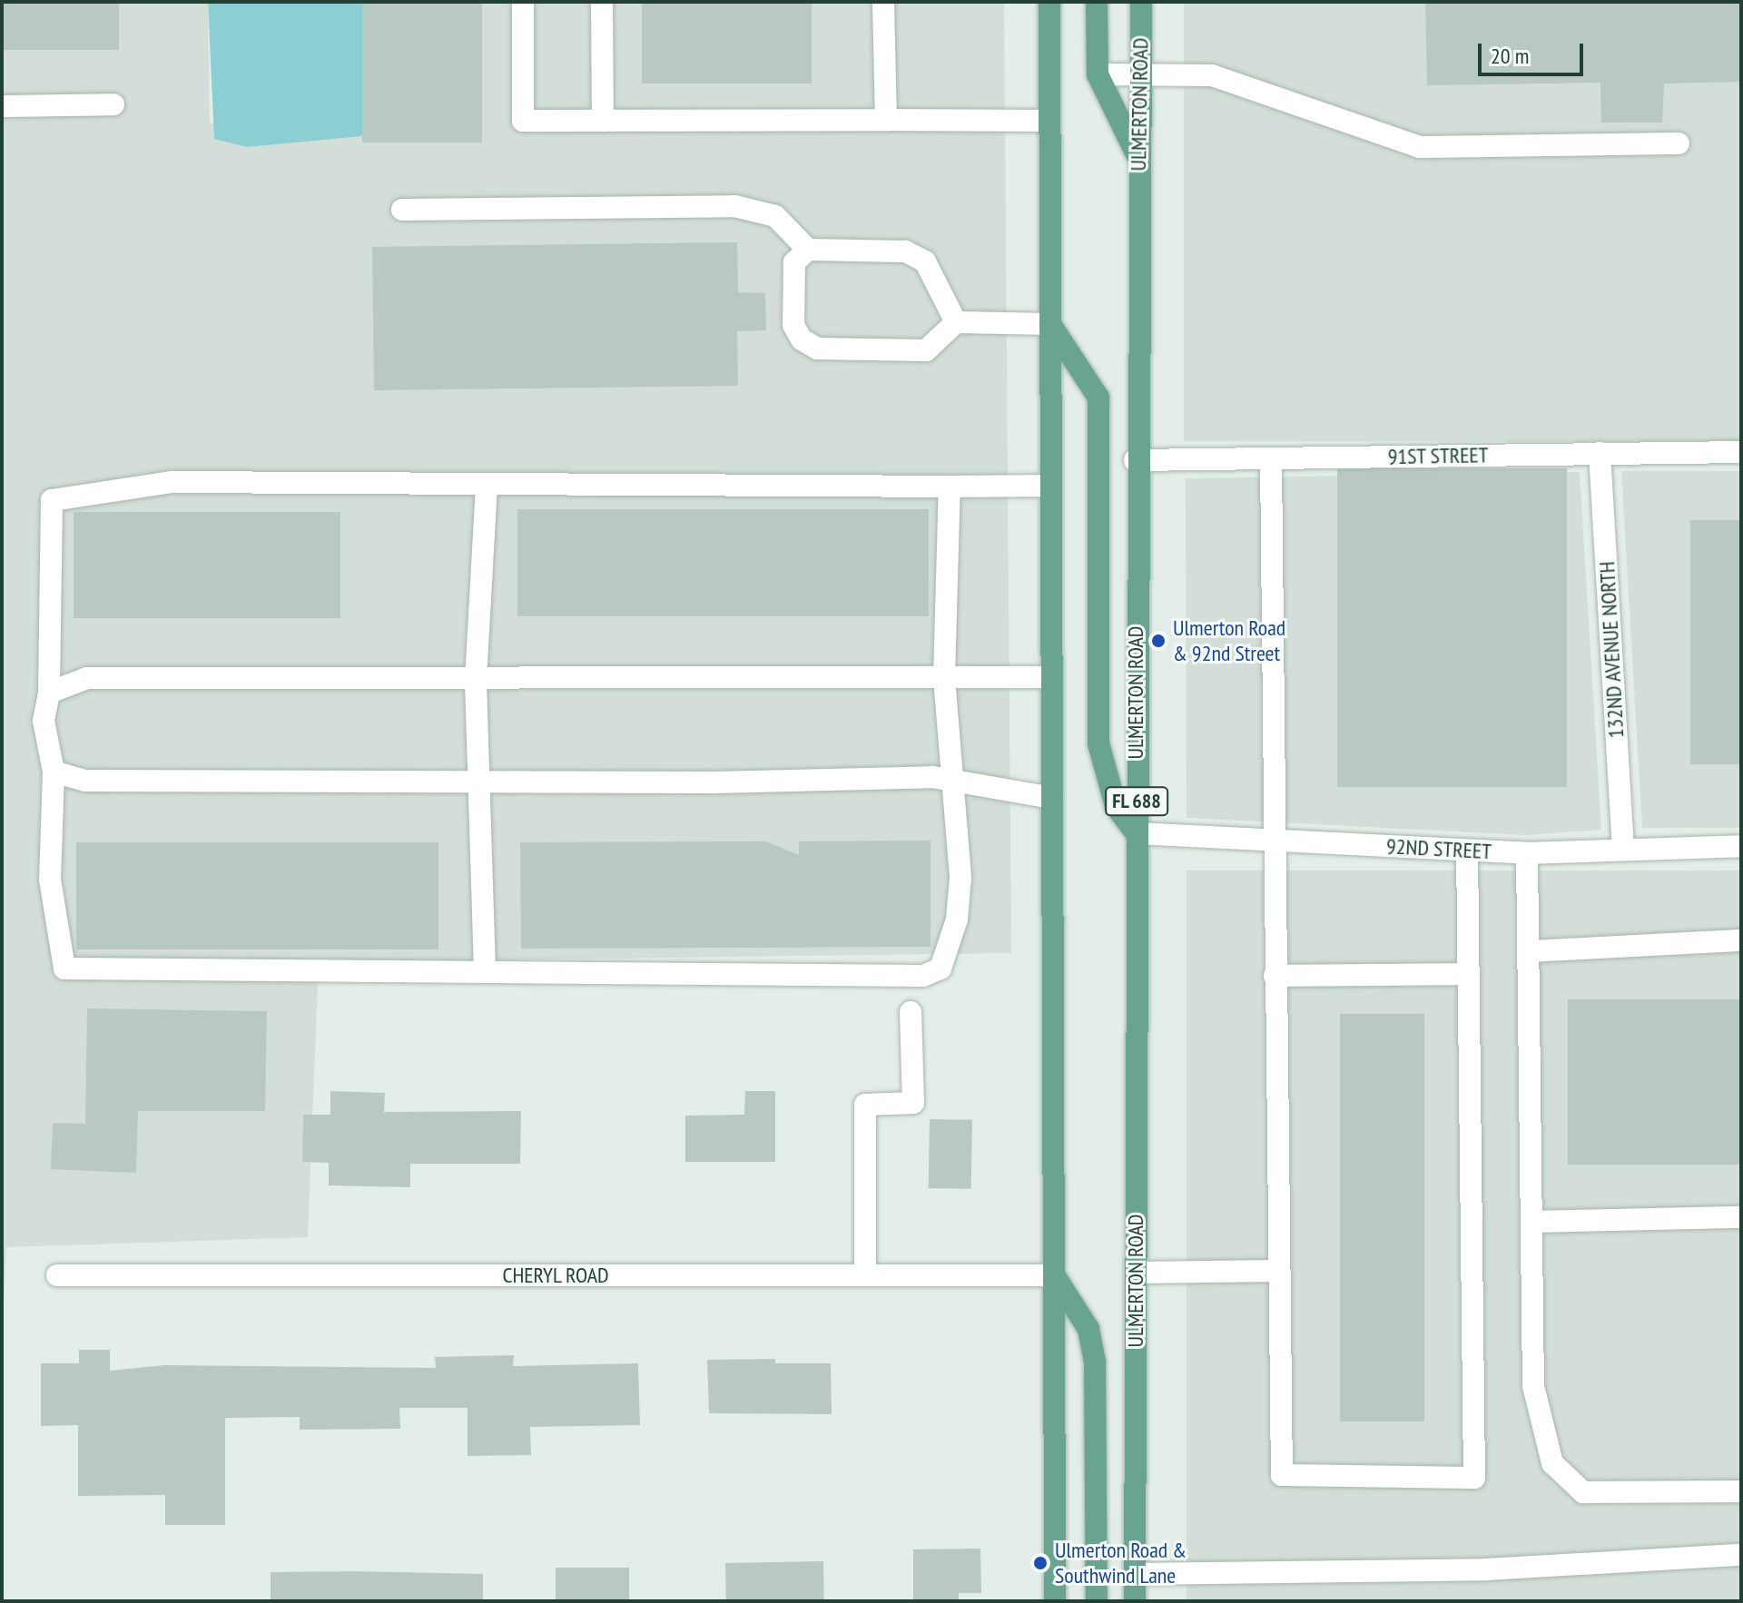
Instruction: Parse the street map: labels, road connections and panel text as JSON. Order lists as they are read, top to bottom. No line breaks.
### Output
{"streets":{"main road":["ULMERTON ROAD","FL 688"],"street":["91ST STREET","132ND AVENUE NORTH","92ND STREET","CHERYL ROAD"]},"crossings":[["ULMERTON ROAD","91ST STREET"],["ULMERTON ROAD","92ND STREET"],["91ST STREET","132ND AVENUE NORTH"],["132ND AVENUE NORTH","92ND STREET"]],"places":["Ulmerton Road & 92nd Street","Ulmerton Road & Southwind Lane"],"scale_bar":"20 m"}
